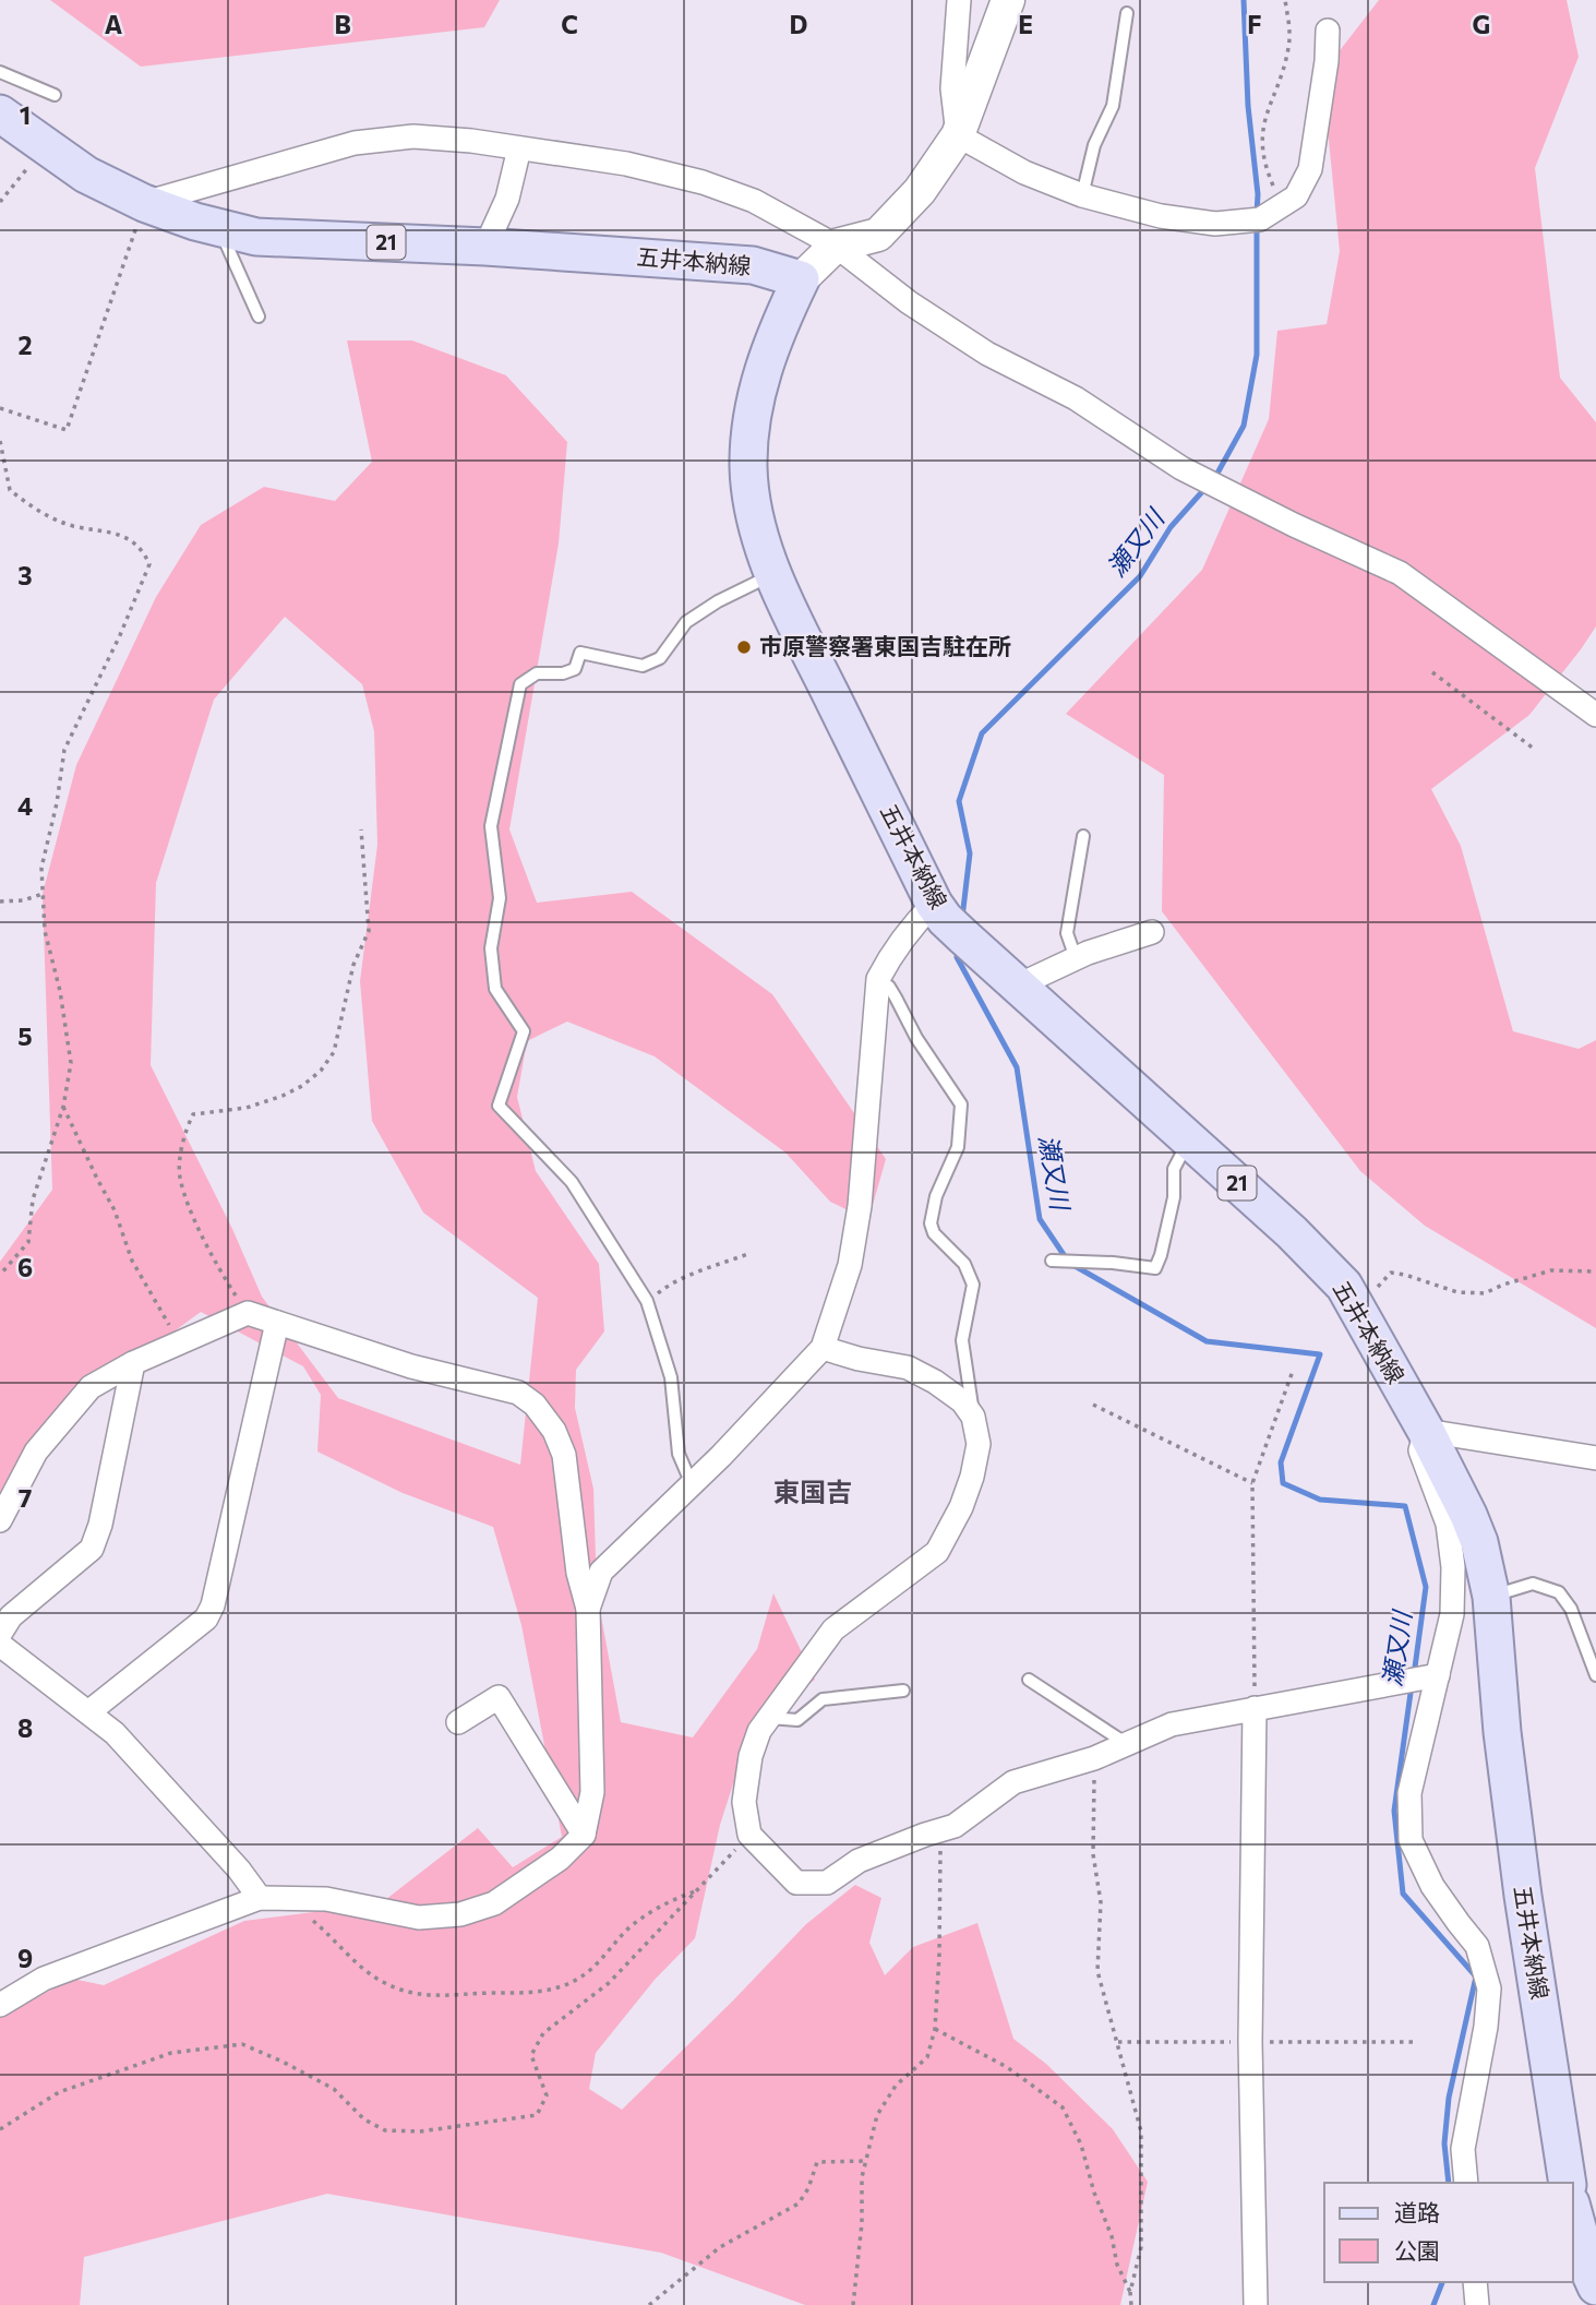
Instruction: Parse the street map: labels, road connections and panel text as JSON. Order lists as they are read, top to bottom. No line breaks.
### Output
{"streets":{"main road":["21","五井本納線"]},"districts":["東国吉"],"water":["瀬又川"],"places":["市原警察署東国吉駐在所"],"legend":["道路","公園"],"grid":{"columns":["A","B","C","D","E","F","G"],"rows":["1","2","3","4","5","6","7","8","9"]}}
